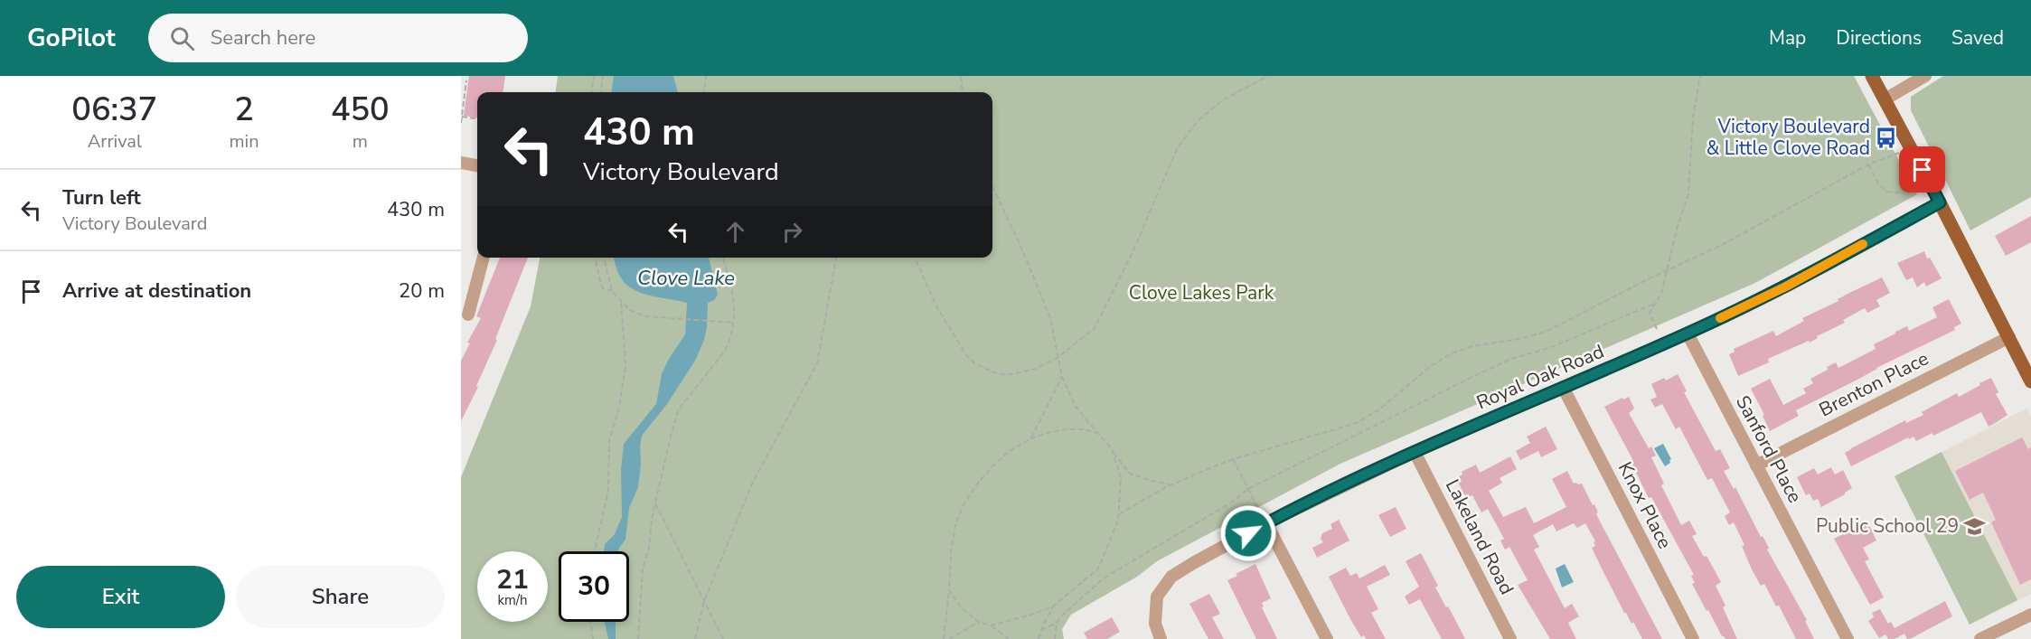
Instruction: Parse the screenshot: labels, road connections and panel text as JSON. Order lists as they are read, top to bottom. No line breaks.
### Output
{"streets":{"street":["Royal Oak Road","Brenton Place","Sanford Place","Knox Place","Lakeland Road"]},"crossings":[["Royal Oak Road","Sanford Place"],["Royal Oak Road","Knox Place"],["Royal Oak Road","Lakeland Road"],["Brenton Place","Sanford Place"]],"water":["Clove Lake"],"parks":["Clove Lakes Park"],"places":{"bus stop":["Victory Boulevard & Little Clove Road"],"school or university":["Public School 29"]},"page":{"header":"GoPilot","search":"Search here","nav":["Map","Directions","Saved"],"eta":["06:37","Arrival","2","min","450","m"],"turn":["430 m","Victory Boulevard"],"list":[{"name":"Turn left","note":"Victory Boulevard","value":"430 m"},{"name":"Arrive at destination","value":"20 m"}],"speed":"21 km/h","limit":"30","buttons":["Exit","Share"]}}
